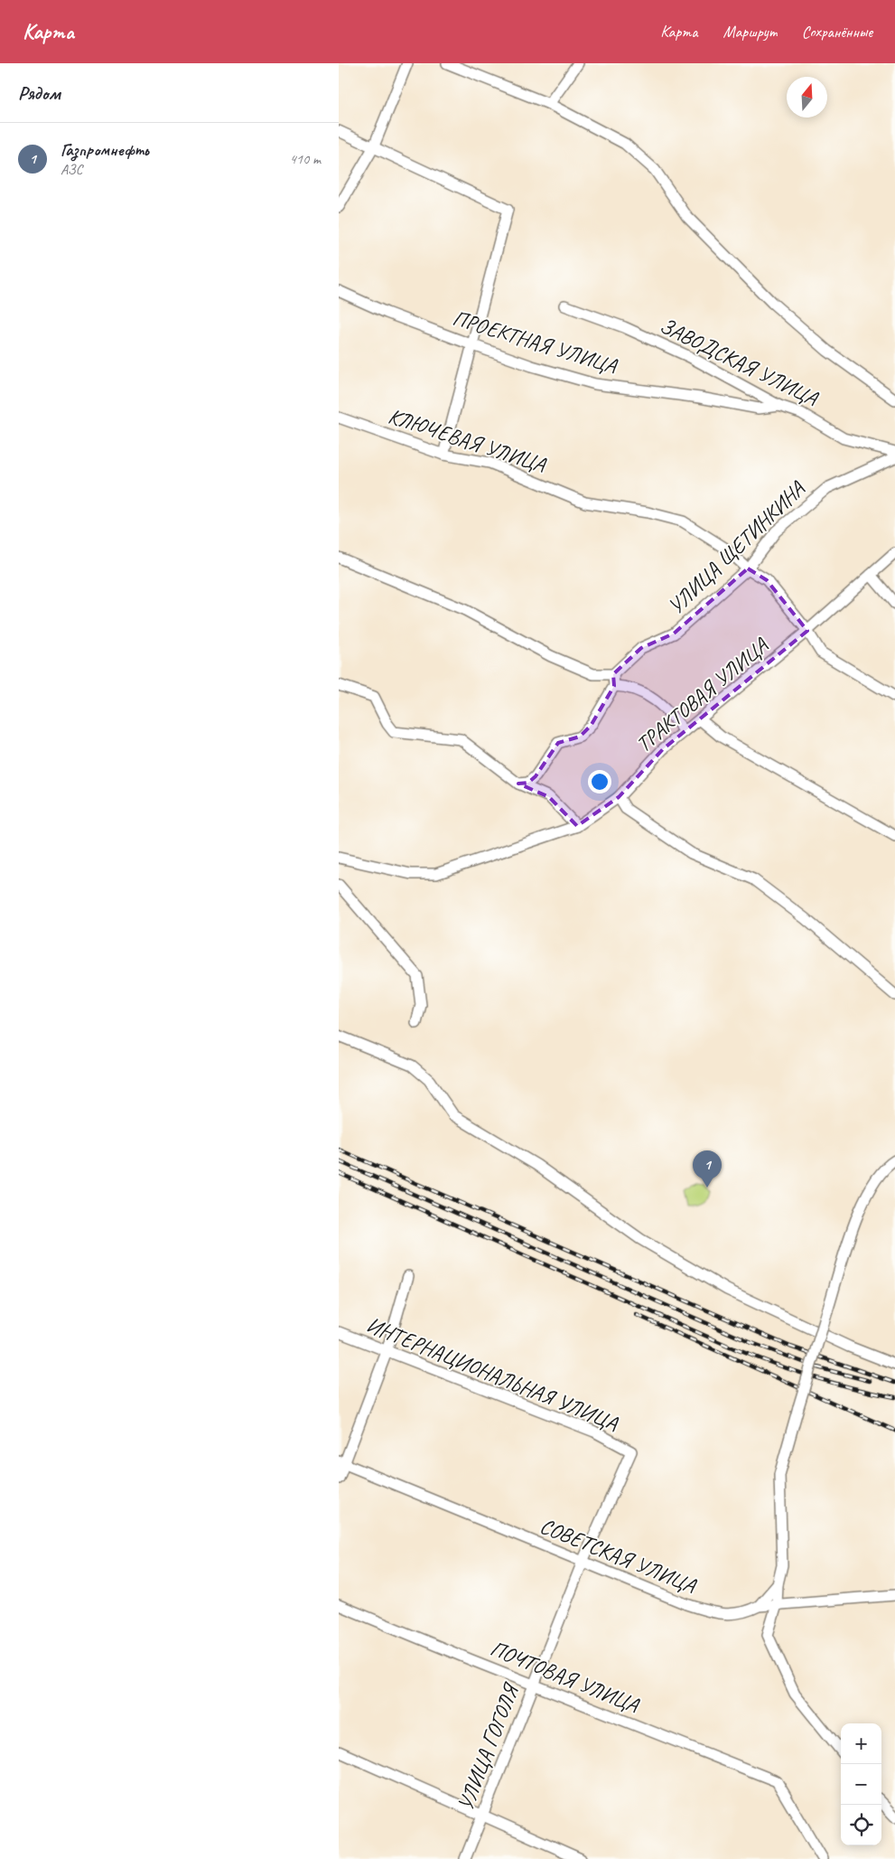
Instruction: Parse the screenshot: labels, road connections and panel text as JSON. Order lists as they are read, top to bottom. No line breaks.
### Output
{"streets":{"street":["ПРОЕКТНАЯ УЛИЦА","ЗАВОДСКАЯ УЛИЦА","КЛЮЧЕВАЯ УЛИЦА","УЛИЦА ЩЕТИНКИНА","ТРАКТОВАЯ УЛИЦА","ИНТЕРНАЦИОНАЛЬНАЯ УЛИЦА","СОВЕТСКАЯ УЛИЦА","ПОЧТОВАЯ УЛИЦА","УЛИЦА ГОГОЛЯ"]},"crossings":[["ПРОЕКТНАЯ УЛИЦА","ЗАВОДСКАЯ УЛИЦА"],["КЛЮЧЕВАЯ УЛИЦА","УЛИЦА ЩЕТИНКИНА"],["КЛЮЧЕВАЯ УЛИЦА","ТРАКТОВАЯ УЛИЦА"],["ИНТЕРНАЦИОНАЛЬНАЯ УЛИЦА","УЛИЦА ГОГОЛЯ"],["СОВЕТСКАЯ УЛИЦА","УЛИЦА ГОГОЛЯ"],["ПОЧТОВАЯ УЛИЦА","УЛИЦА ГОГОЛЯ"]],"north":"top","page":{"header":"Карта","nav":["Карта","Маршрут","Сохранённые"],"heading":"Рядом","list":[{"mark":"1","name":"Газпромнефть","note":"АЗС","value":"410 m"}],"pins":"1","map_buttons":["+","−"]}}
